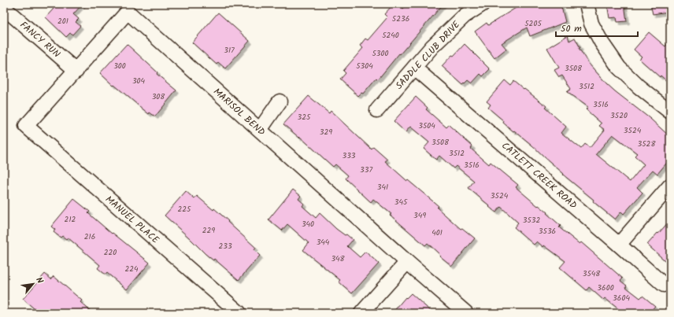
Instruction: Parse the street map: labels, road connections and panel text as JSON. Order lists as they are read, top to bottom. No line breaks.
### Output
{"streets":{"street":["FANCY RUN","SADDLE CLUB DRIVE","MARISOL BEND","CATLETT CREEK ROAD","MANUEL PLACE"]},"crossings":[["FANCY RUN","MARISOL BEND"],["SADDLE CLUB DRIVE","CATLETT CREEK ROAD"],["MARISOL BEND","MANUEL PLACE"]],"house_numbers":["5236","201","5205","5240","317","5300","300","5304","3508","304","3512","308","3516","3520","325","3504","3524","329","3508","3528","3512","333","3516","337","341","3524","345","225","349","212","3532","340","229","3536","401","216","344","233","220","348","224","3548","3600","3604"],"scale_bar":"50 m","north":"top right"}
